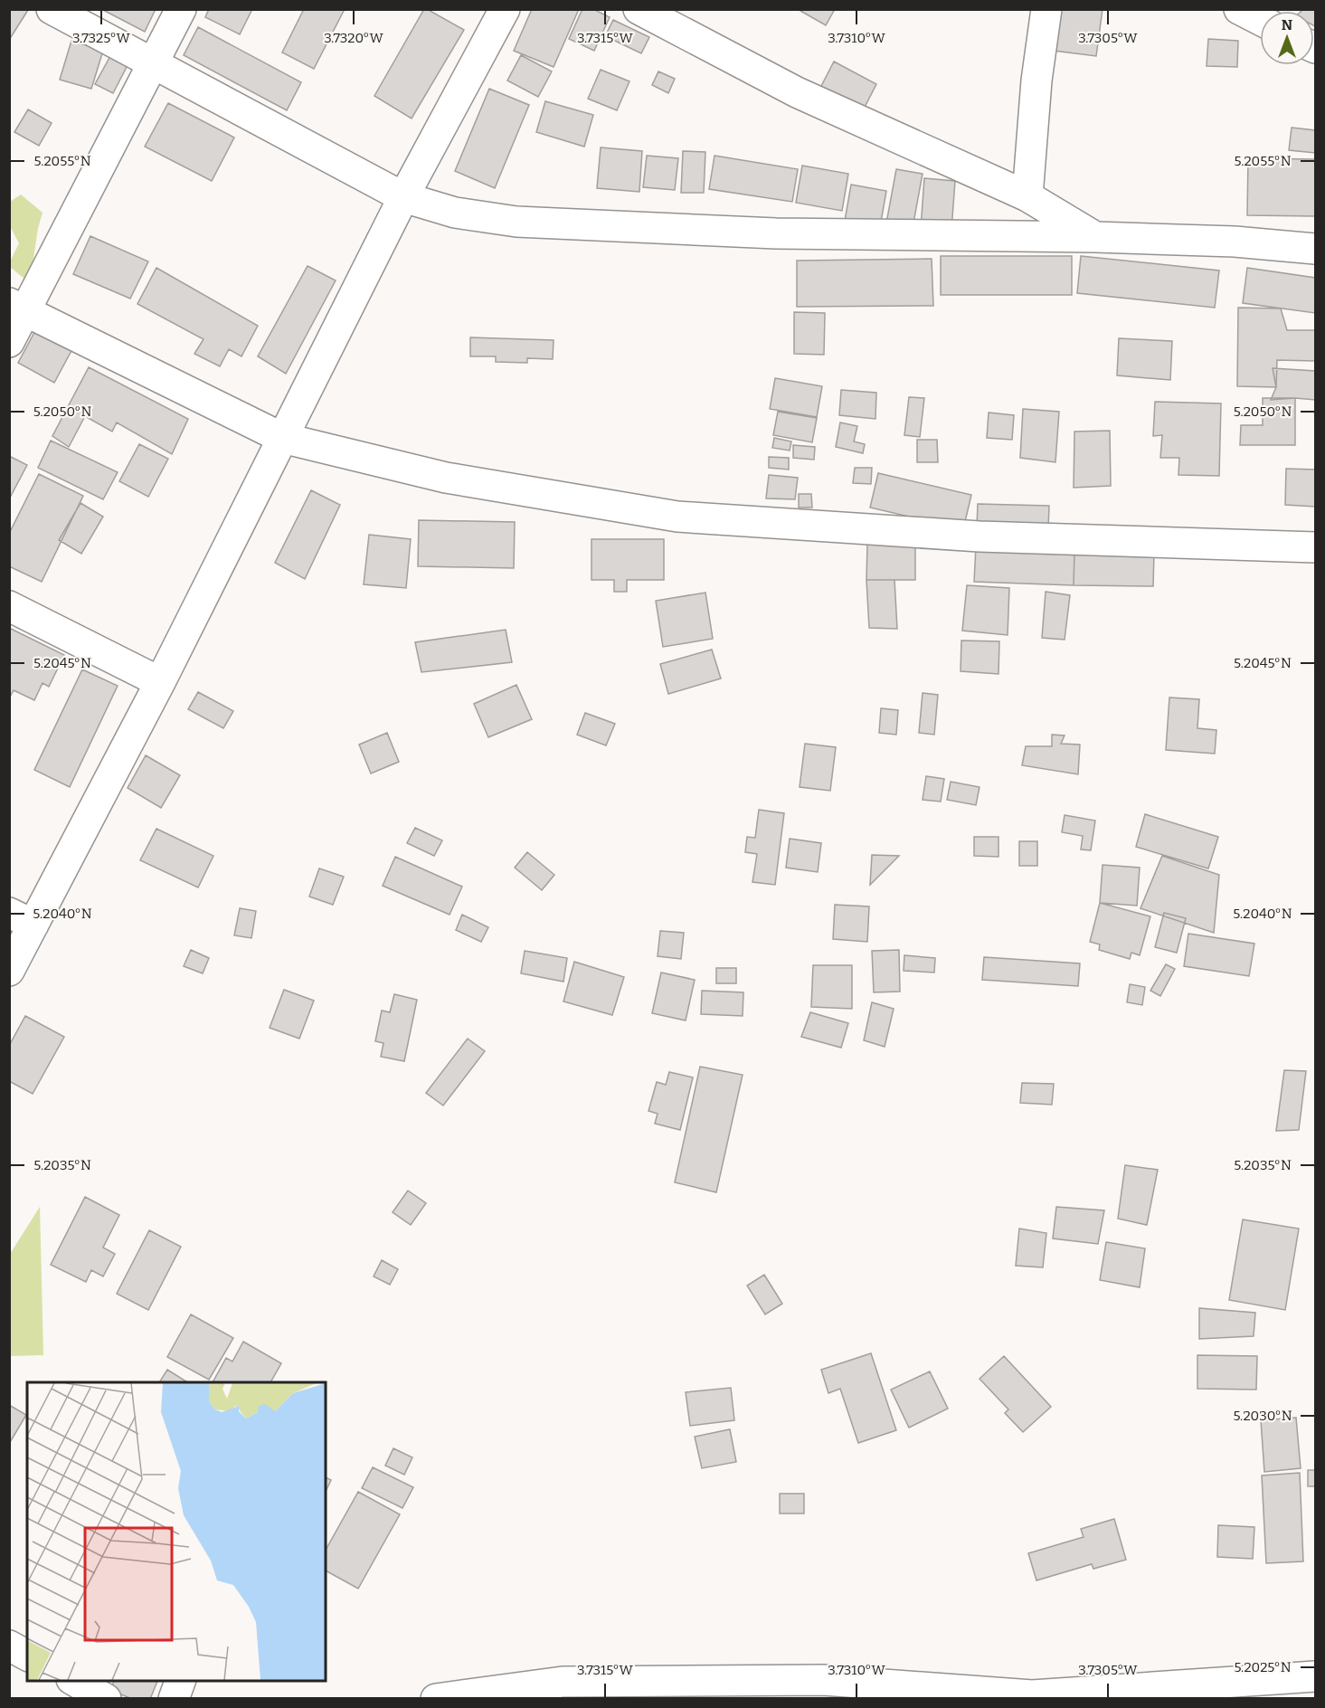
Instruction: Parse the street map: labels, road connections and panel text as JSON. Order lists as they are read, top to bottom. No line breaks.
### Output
{"north":"top","coordinates":["3.7325°W","3.7320°W","3.7315°W","3.7310°W","3.7305°W","5.2055°N","5.2050°N","5.2045°N","5.2040°N","5.2035°N","5.2030°N","5.2025°N"]}
